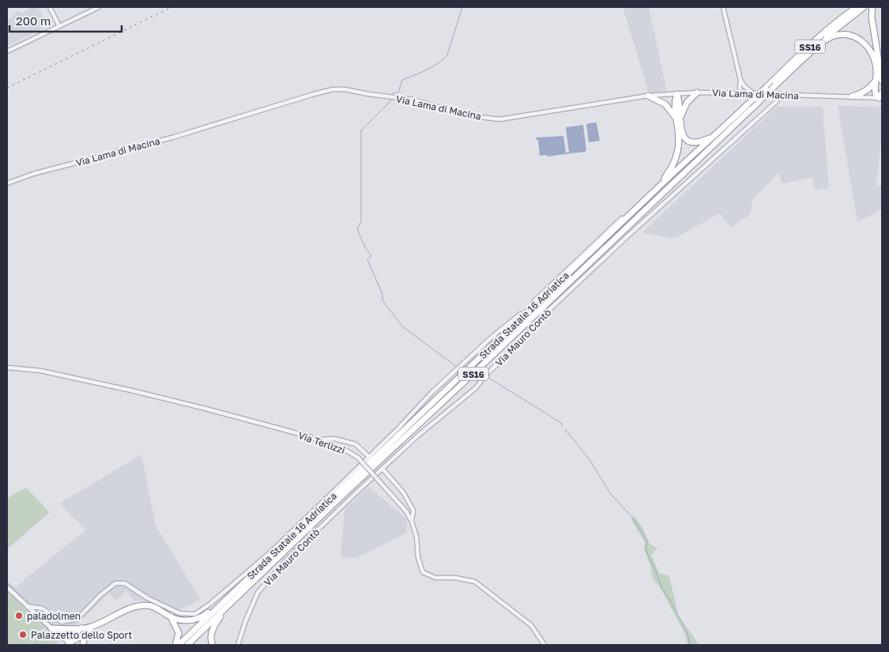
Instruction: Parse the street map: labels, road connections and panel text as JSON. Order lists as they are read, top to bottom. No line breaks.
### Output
{"streets":{"highway":["SS16","Strada Statale 16 Adriatica"],"street":["Via Lama di Macina","Via Mauro Contò","Via Terlizzi"]},"crossings":[["Via Lama di Macina","Via Mauro Contò"]],"places":["paladolmen","Palazzetto dello Sport"],"scale_bar":"200 m"}
